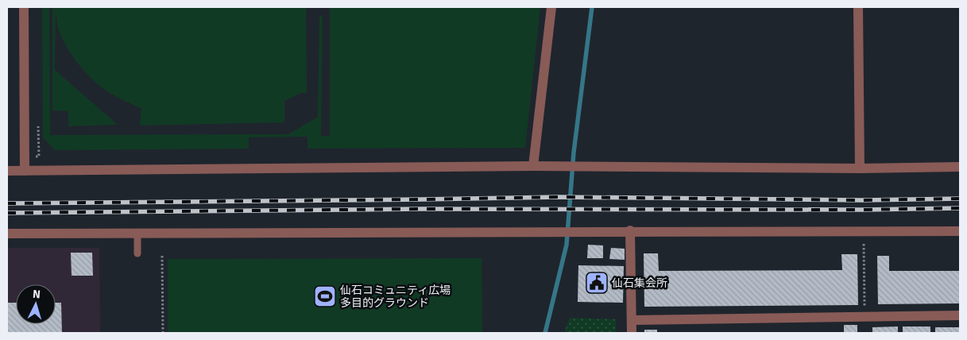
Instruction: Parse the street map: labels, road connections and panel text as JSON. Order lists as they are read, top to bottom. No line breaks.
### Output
{"places":{"public building":["仙石集会所"],"sports":["仙石コミュニティ広場 多目的グラウンド"]},"north":"top"}
